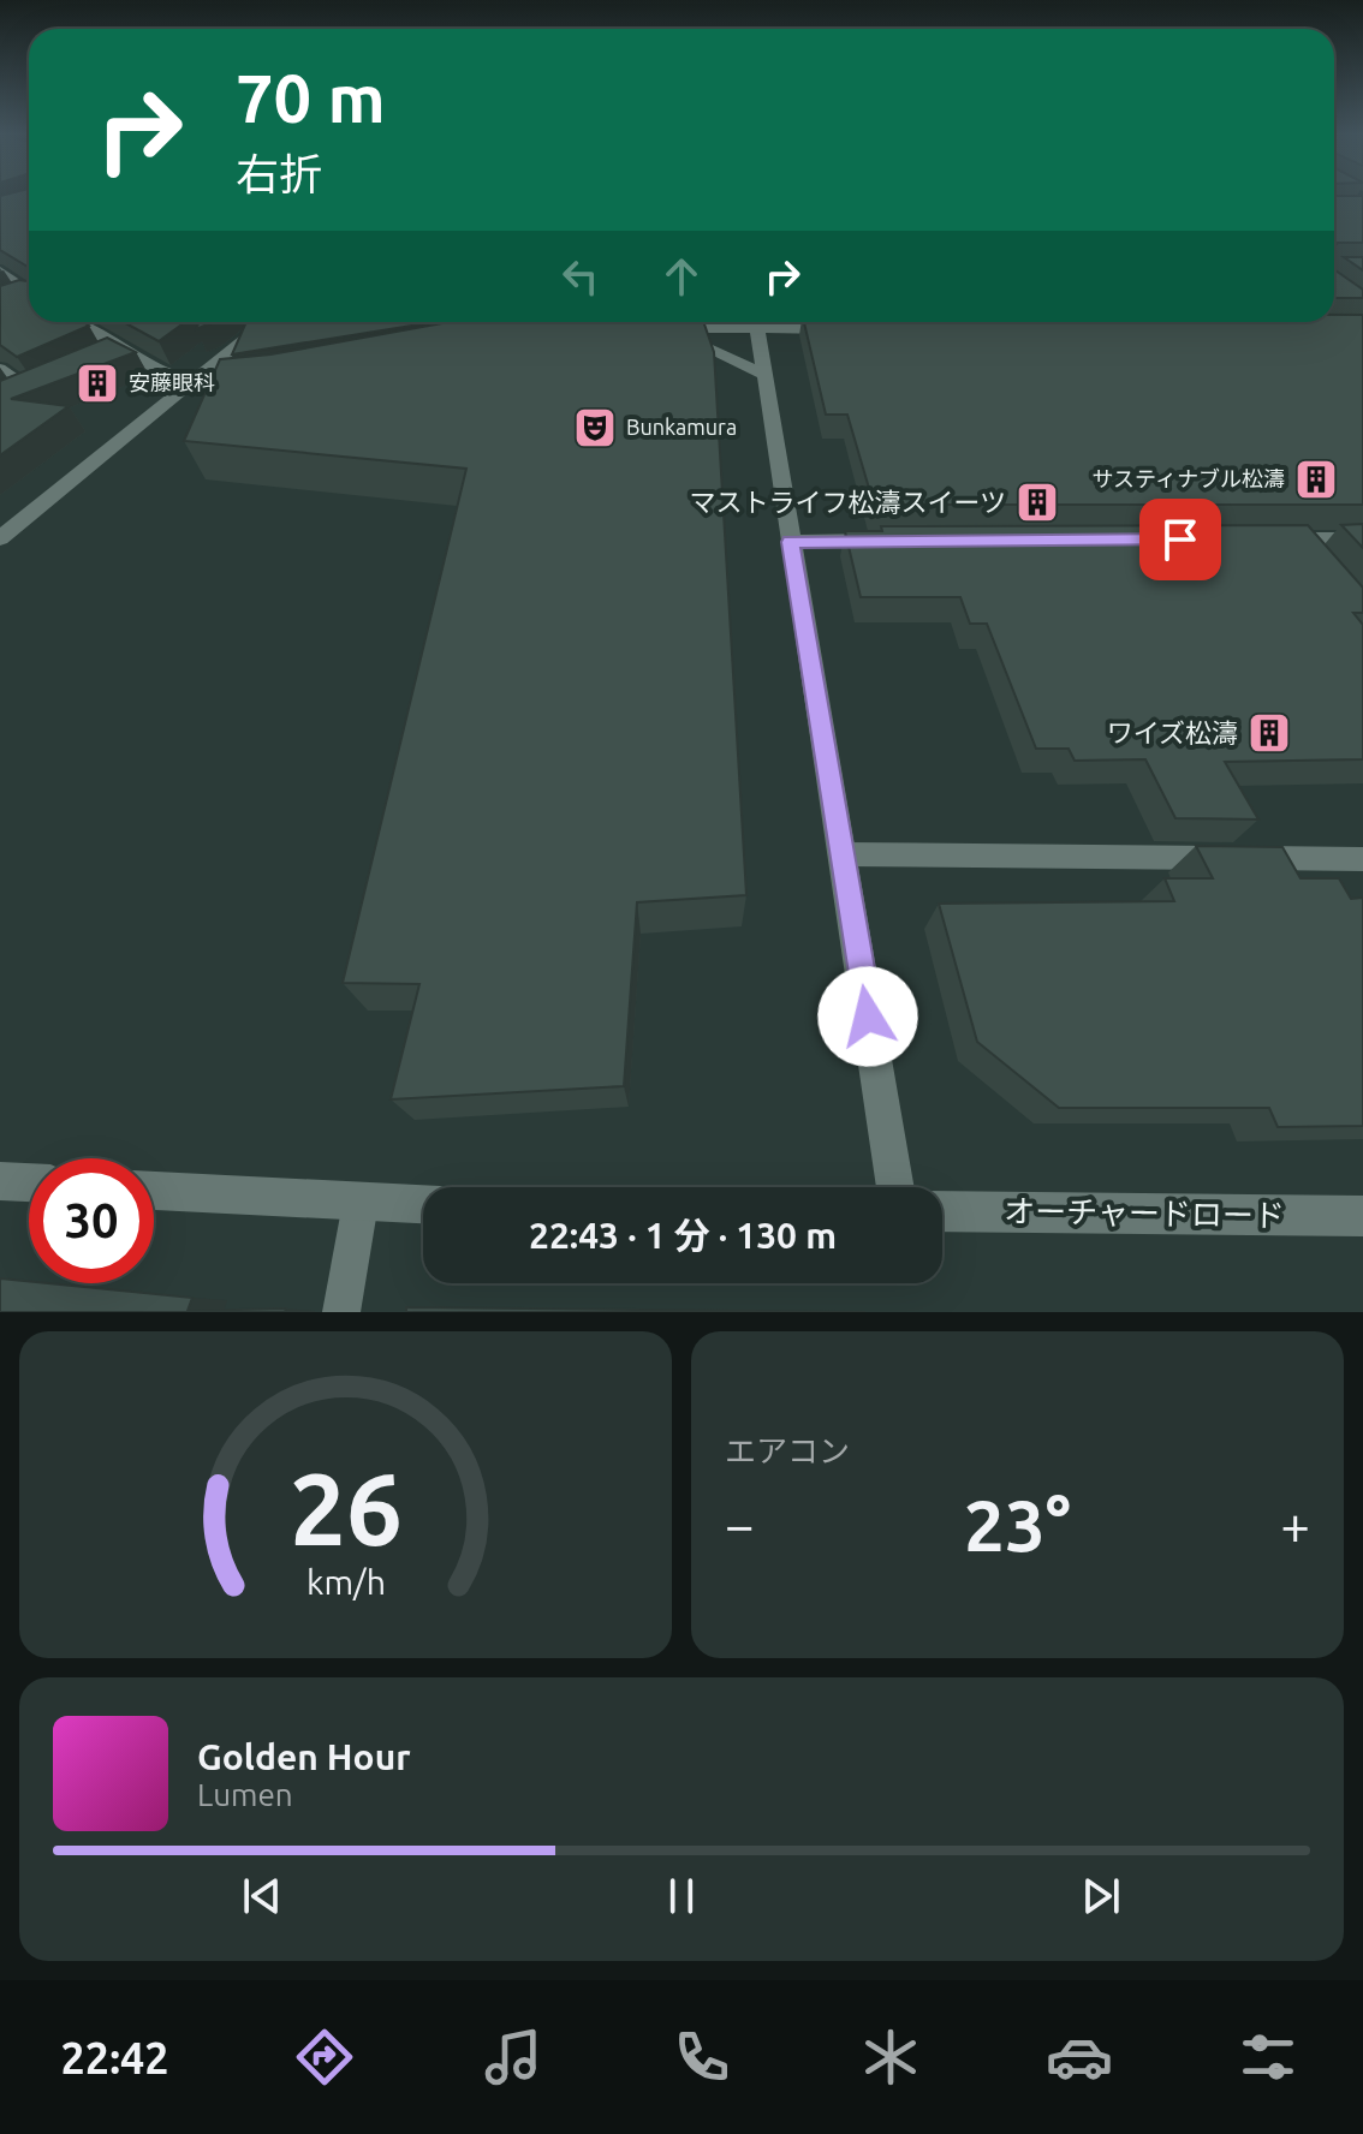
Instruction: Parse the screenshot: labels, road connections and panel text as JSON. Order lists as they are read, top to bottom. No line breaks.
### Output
{"streets":{"street":["オーチャードロード"]},"places":{"building":["安藤眼科","サスティナブル松濤","マストライフ松濤スイーツ","ワイズ松濤"],"theatre":["Bunkamura"]},"page":{"turn":["70 m","右折"],"limit":"30","trip":"22:43 · 1 分 · 130 m","tile":"エアコン","heat":["−","23°","+"],"song":["Golden Hour","Lumen"],"tabs":"22:42","gauge":["26","km/h"]}}
